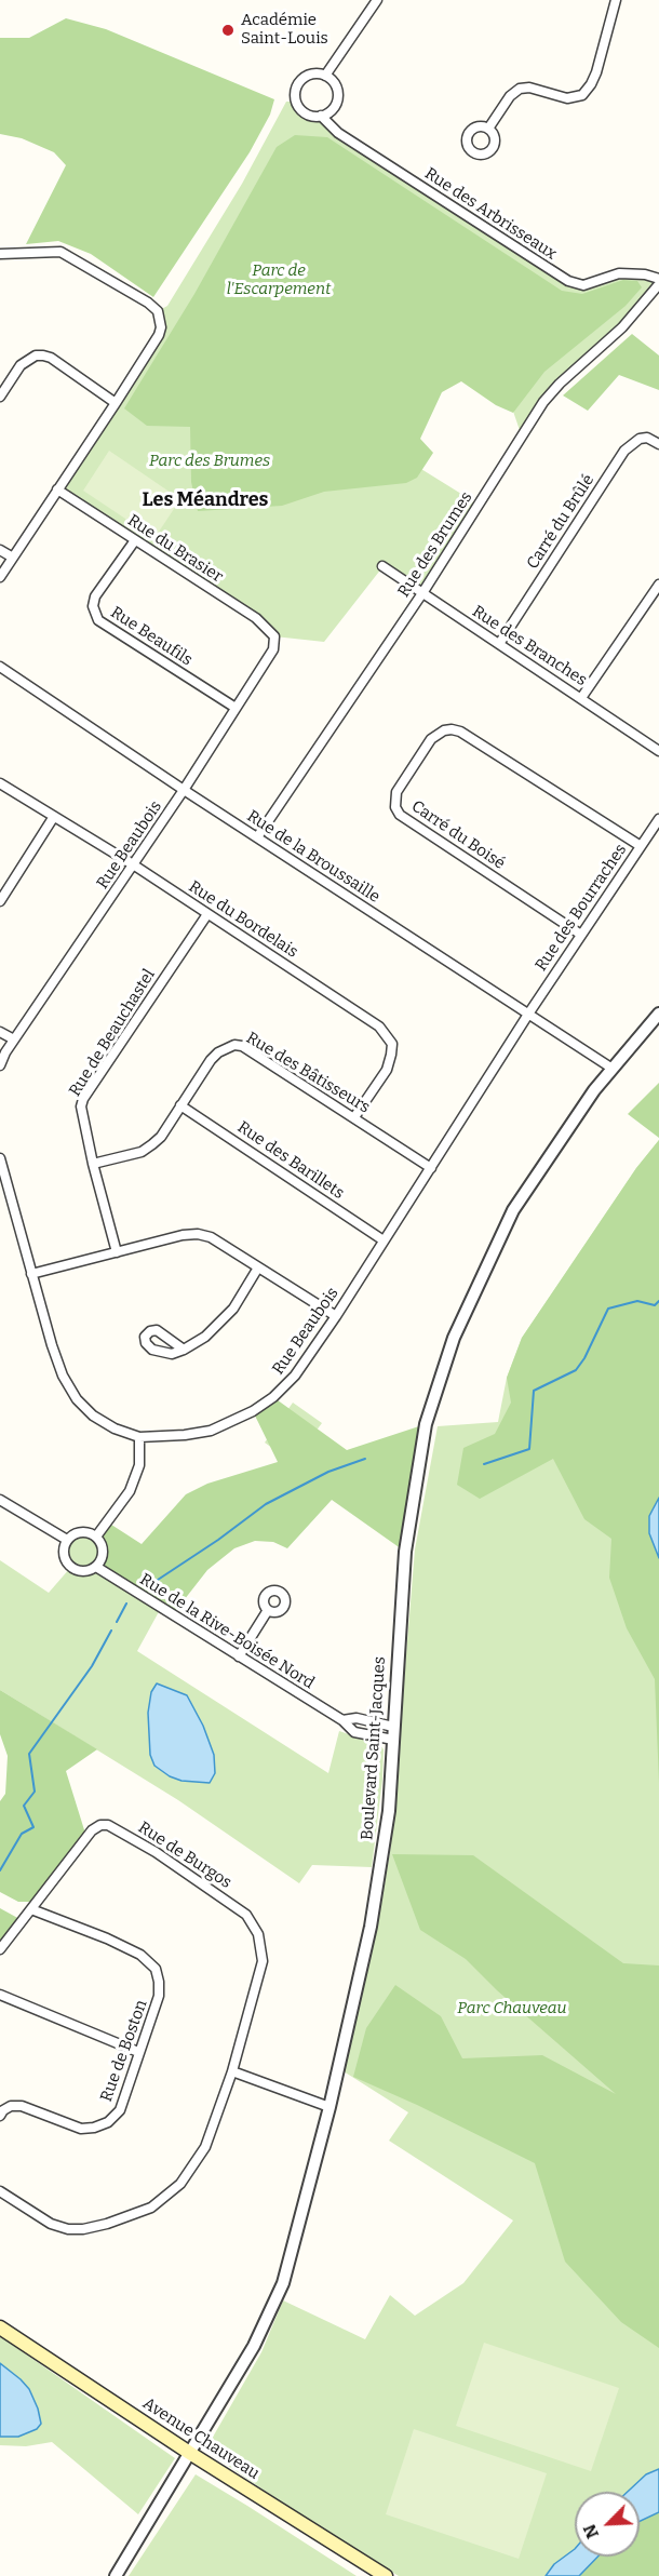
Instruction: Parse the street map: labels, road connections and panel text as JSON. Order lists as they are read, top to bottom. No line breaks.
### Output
{"streets":{"main road":["Avenue Chauveau"],"street":["Rue des Arbrisseaux","Carré du Brûlé","Rue des Brumes","Rue du Brasier","Rue Beaufils","Rue des Branches","Carré du Boisé","Rue Beaubois","Rue de la Broussaille","Rue des Bourraches","Rue du Bordelais","Rue de Beauchastel","Rue des Bâtisseurs","Rue des Barillets","Rue de la Rive-Boisée Nord","Boulevard Saint-Jacques","Rue de Burgos","Rue de Boston"]},"crossings":[["Carré du Brûlé","Rue des Branches"],["Rue des Brumes","Rue des Branches"],["Rue des Brumes","Rue de la Broussaille"],["Rue du Brasier","Rue Beaufils"],["Rue du Brasier","Rue Beaubois"],["Rue Beaufils","Rue Beaubois"],["Carré du Boisé","Rue des Bourraches"],["Rue Beaubois","Rue de la Broussaille"],["Rue Beaubois","Rue des Bourraches"],["Rue Beaubois","Rue du Bordelais"],["Rue Beaubois","Rue des Bâtisseurs"],["Rue Beaubois","Rue des Barillets"],["Rue de la Broussaille","Rue des Bourraches"],["Rue de la Broussaille","Boulevard Saint-Jacques"],["Rue du Bordelais","Rue de Beauchastel"],["Rue du Bordelais","Rue des Bâtisseurs"],["Rue de Beauchastel","Rue des Bâtisseurs"],["Rue des Bâtisseurs","Rue des Barillets"],["Rue de la Rive-Boisée Nord","Boulevard Saint-Jacques"],["Boulevard Saint-Jacques","Avenue Chauveau"],["Rue de Burgos","Rue de Boston"]],"districts":["Les Méandres"],"parks":["Parc de l'Escarpement","Parc des Brumes","Parc Chauveau"],"places":["Académie Saint-Louis"],"north":"bottom left"}
